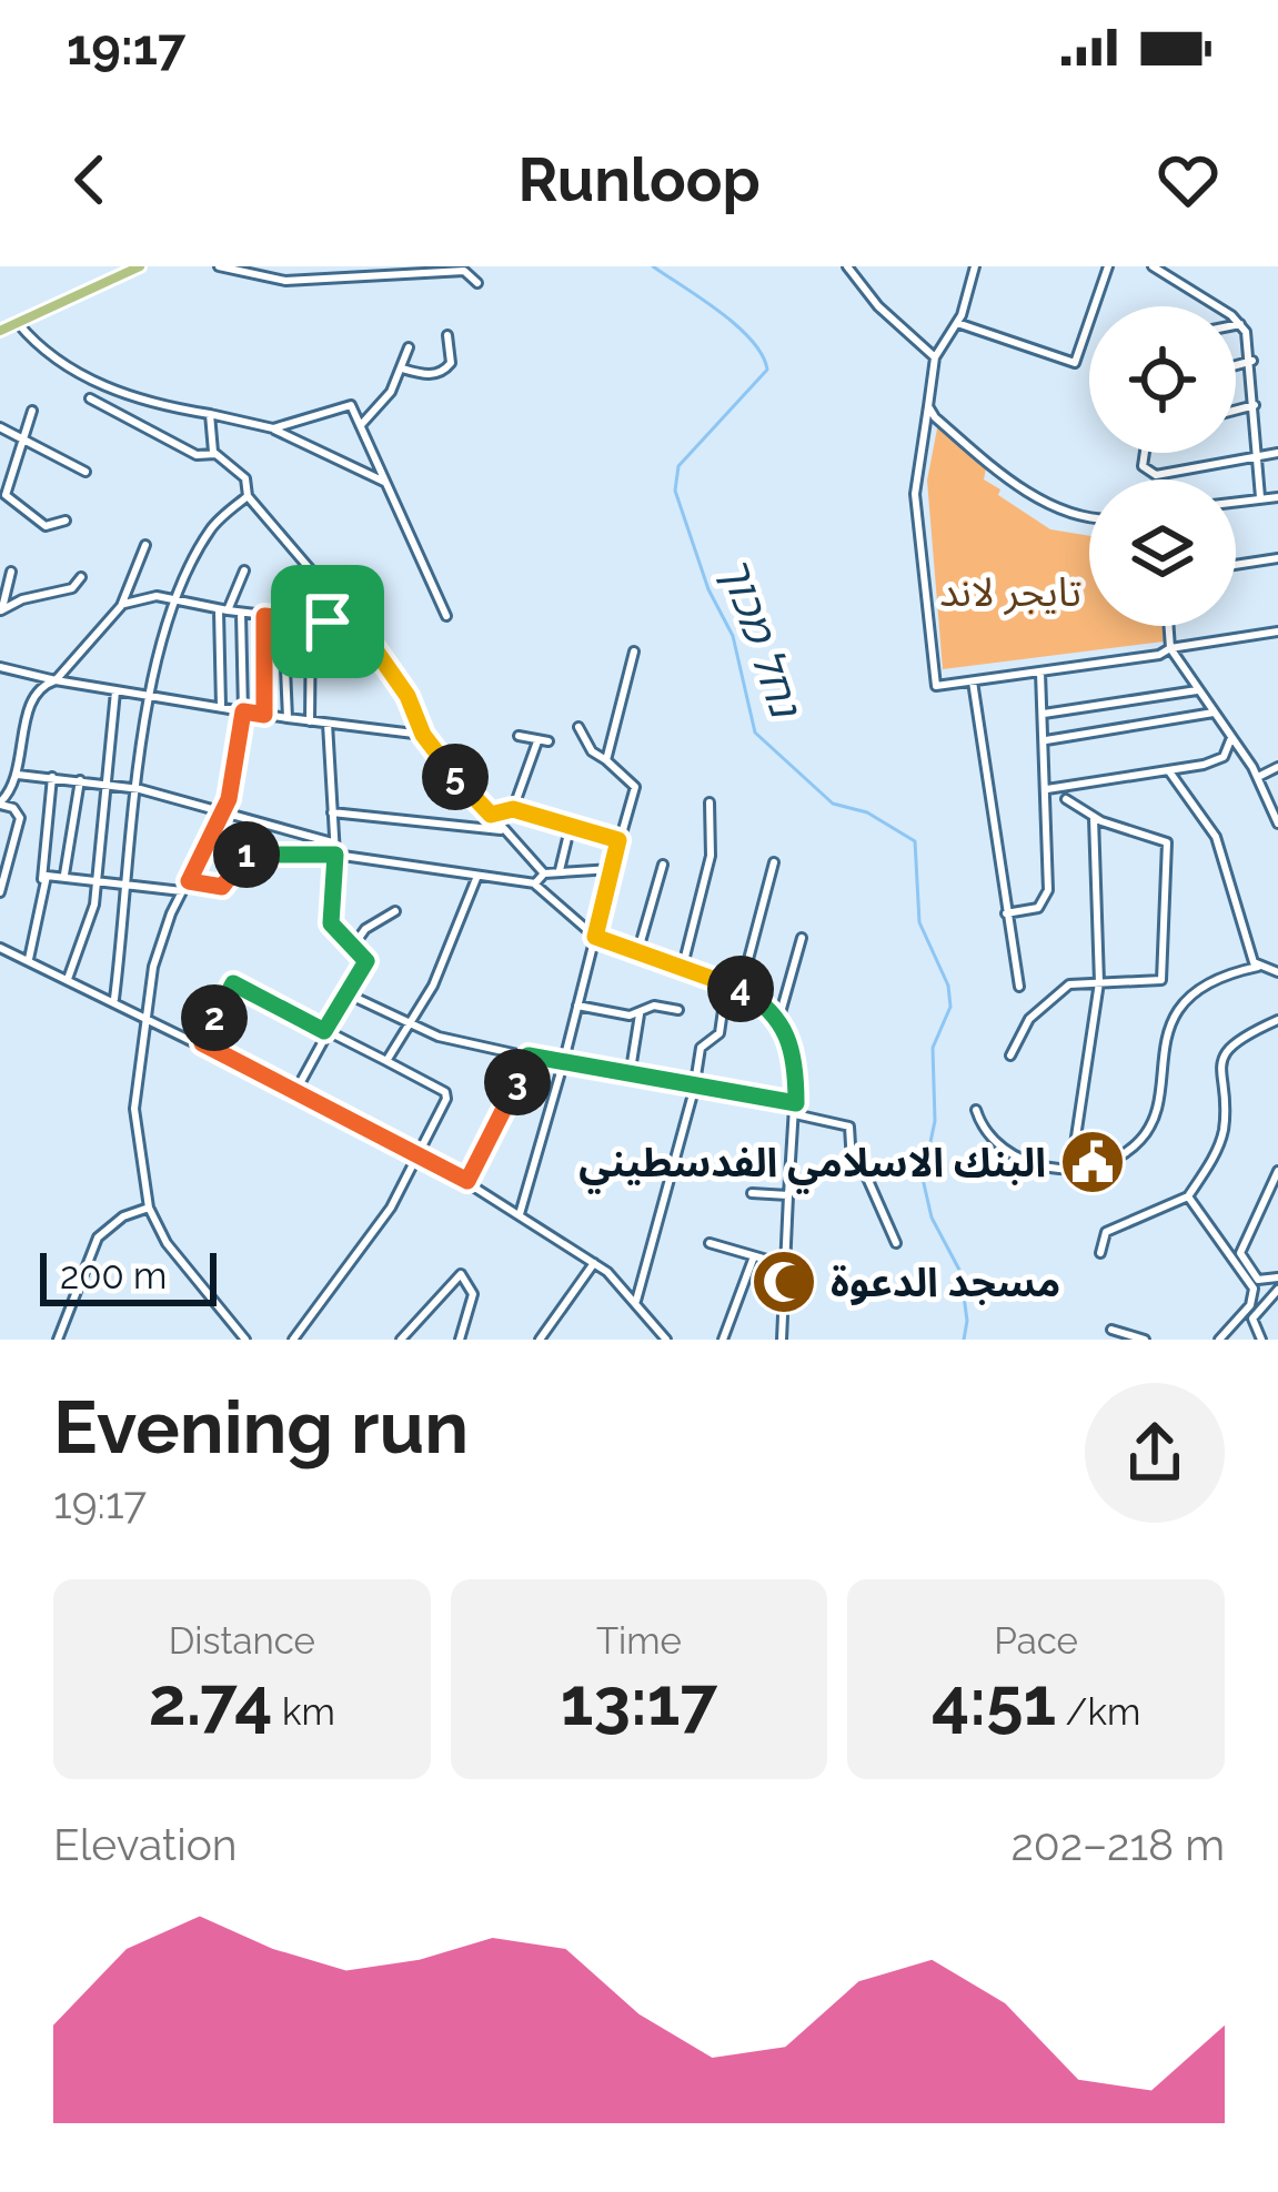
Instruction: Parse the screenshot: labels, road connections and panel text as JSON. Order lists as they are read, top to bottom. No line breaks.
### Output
{"water":["נחל מכוך"],"parks":["تايجر لاند"],"places":{"public building":["البنك الاسلامي الفدسطيني"],"mosque":["مسجد الدعوة"]},"scale_bar":"200 m","page":{"status":"19:17","header":"Runloop","pins":["5","1","4","2","3"],"scale":"200 m","heading":["Evening run","19:17"],"stats":[["Distance","2.74 km"],["Time","13:17"],["Pace","4:51 /km"]],"chart":["Elevation","202–218 m"]}}
